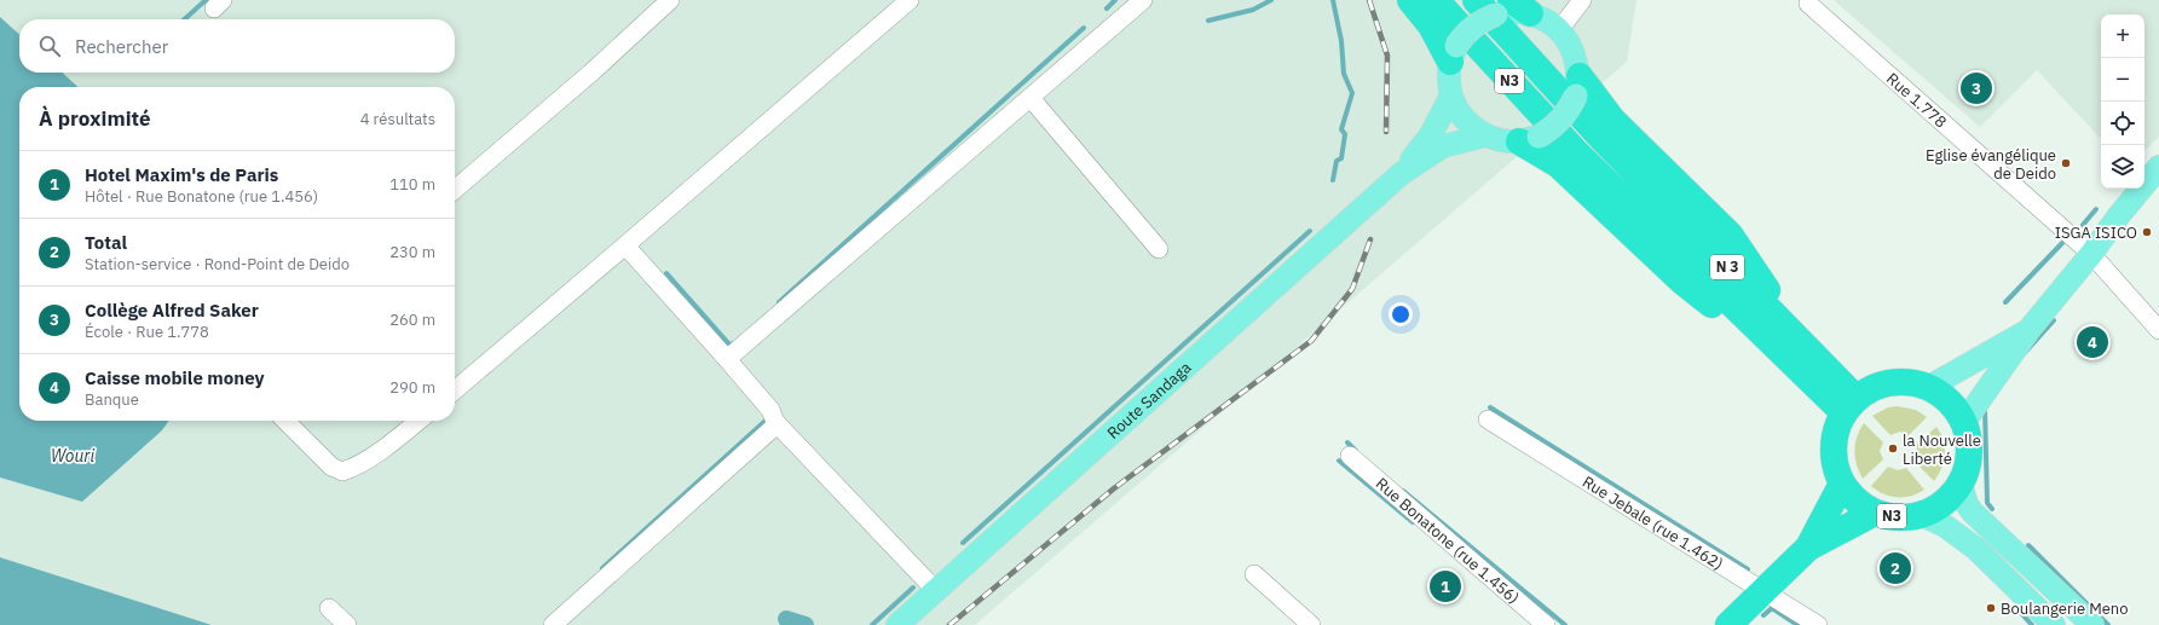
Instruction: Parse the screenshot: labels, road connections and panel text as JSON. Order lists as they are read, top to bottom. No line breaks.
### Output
{"streets":{"highway":["N3","N 3"],"main road":["Route Sandaga"],"street":["Rue 1.778","Rue Jebale (rue 1.462)","Rue Bonatone (rue 1.456)"]},"crossings":[["N3","N 3"]],"water":["Wouri"],"places":["Eglise évangélique de Deido","ISGA ISICO","la Nouvelle Liberté","Boulangerie Meno"],"page":{"map_buttons":["+","−"],"search":"Rechercher","pins":["3","4","2","1"],"heading":["À proximité","4 résultats"],"list":[{"mark":"1","name":"Hotel Maxim's de Paris","note":"Hôtel · Rue Bonatone (rue 1.456)","value":"110 m"},{"mark":"2","name":"Total","note":"Station-service · Rond-Point de Deido","value":"230 m"},{"mark":"3","name":"Collège Alfred Saker","note":"École · Rue 1.778","value":"260 m"},{"mark":"4","name":"Caisse mobile money","note":"Banque","value":"290 m"}]}}
